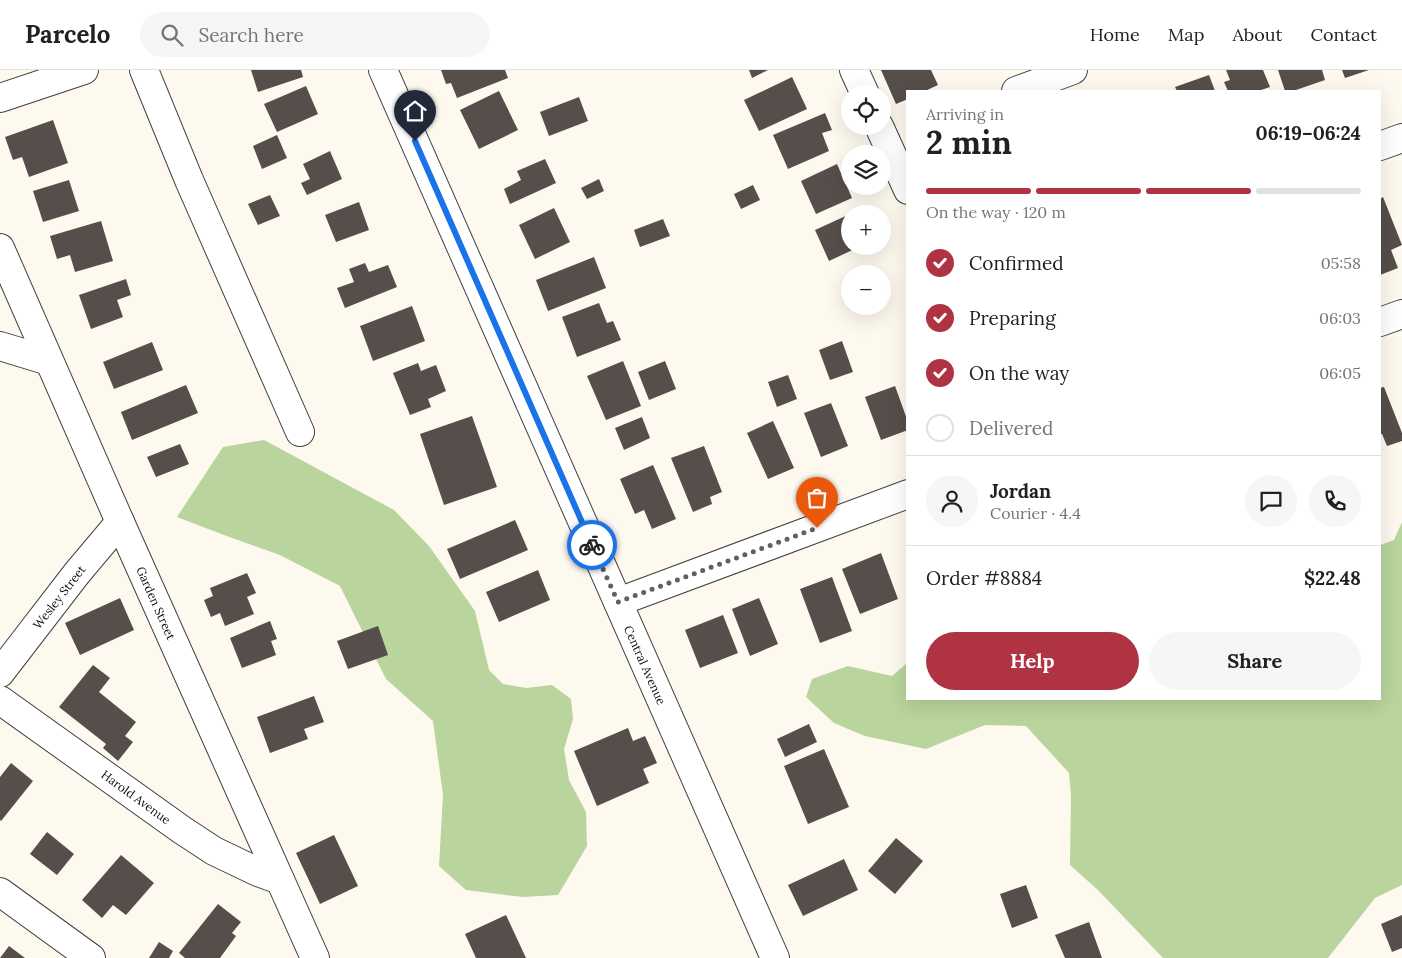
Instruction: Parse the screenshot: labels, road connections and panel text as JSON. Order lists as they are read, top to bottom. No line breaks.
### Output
{"streets":{"street":["Wesley Street","Garden Street","Central Avenue","Harold Avenue"]},"crossings":[["Wesley Street","Garden Street"],["Garden Street","Harold Avenue"]],"page":{"header":"Parcelo","search":"Search here","nav":["Home","Map","About","Contact"],"map_buttons":["+","−"],"heading":["2 min","Arriving in","06:19–06:24"],"panel":["Jordan","Courier · 4.4","Order #8884","$22.48"],"bar":"On the way · 120 m","list":[["Confirmed","05:58"],["Preparing","06:03"],["On the way","06:05"],"Delivered"],"buttons":["Help","Share"]}}
